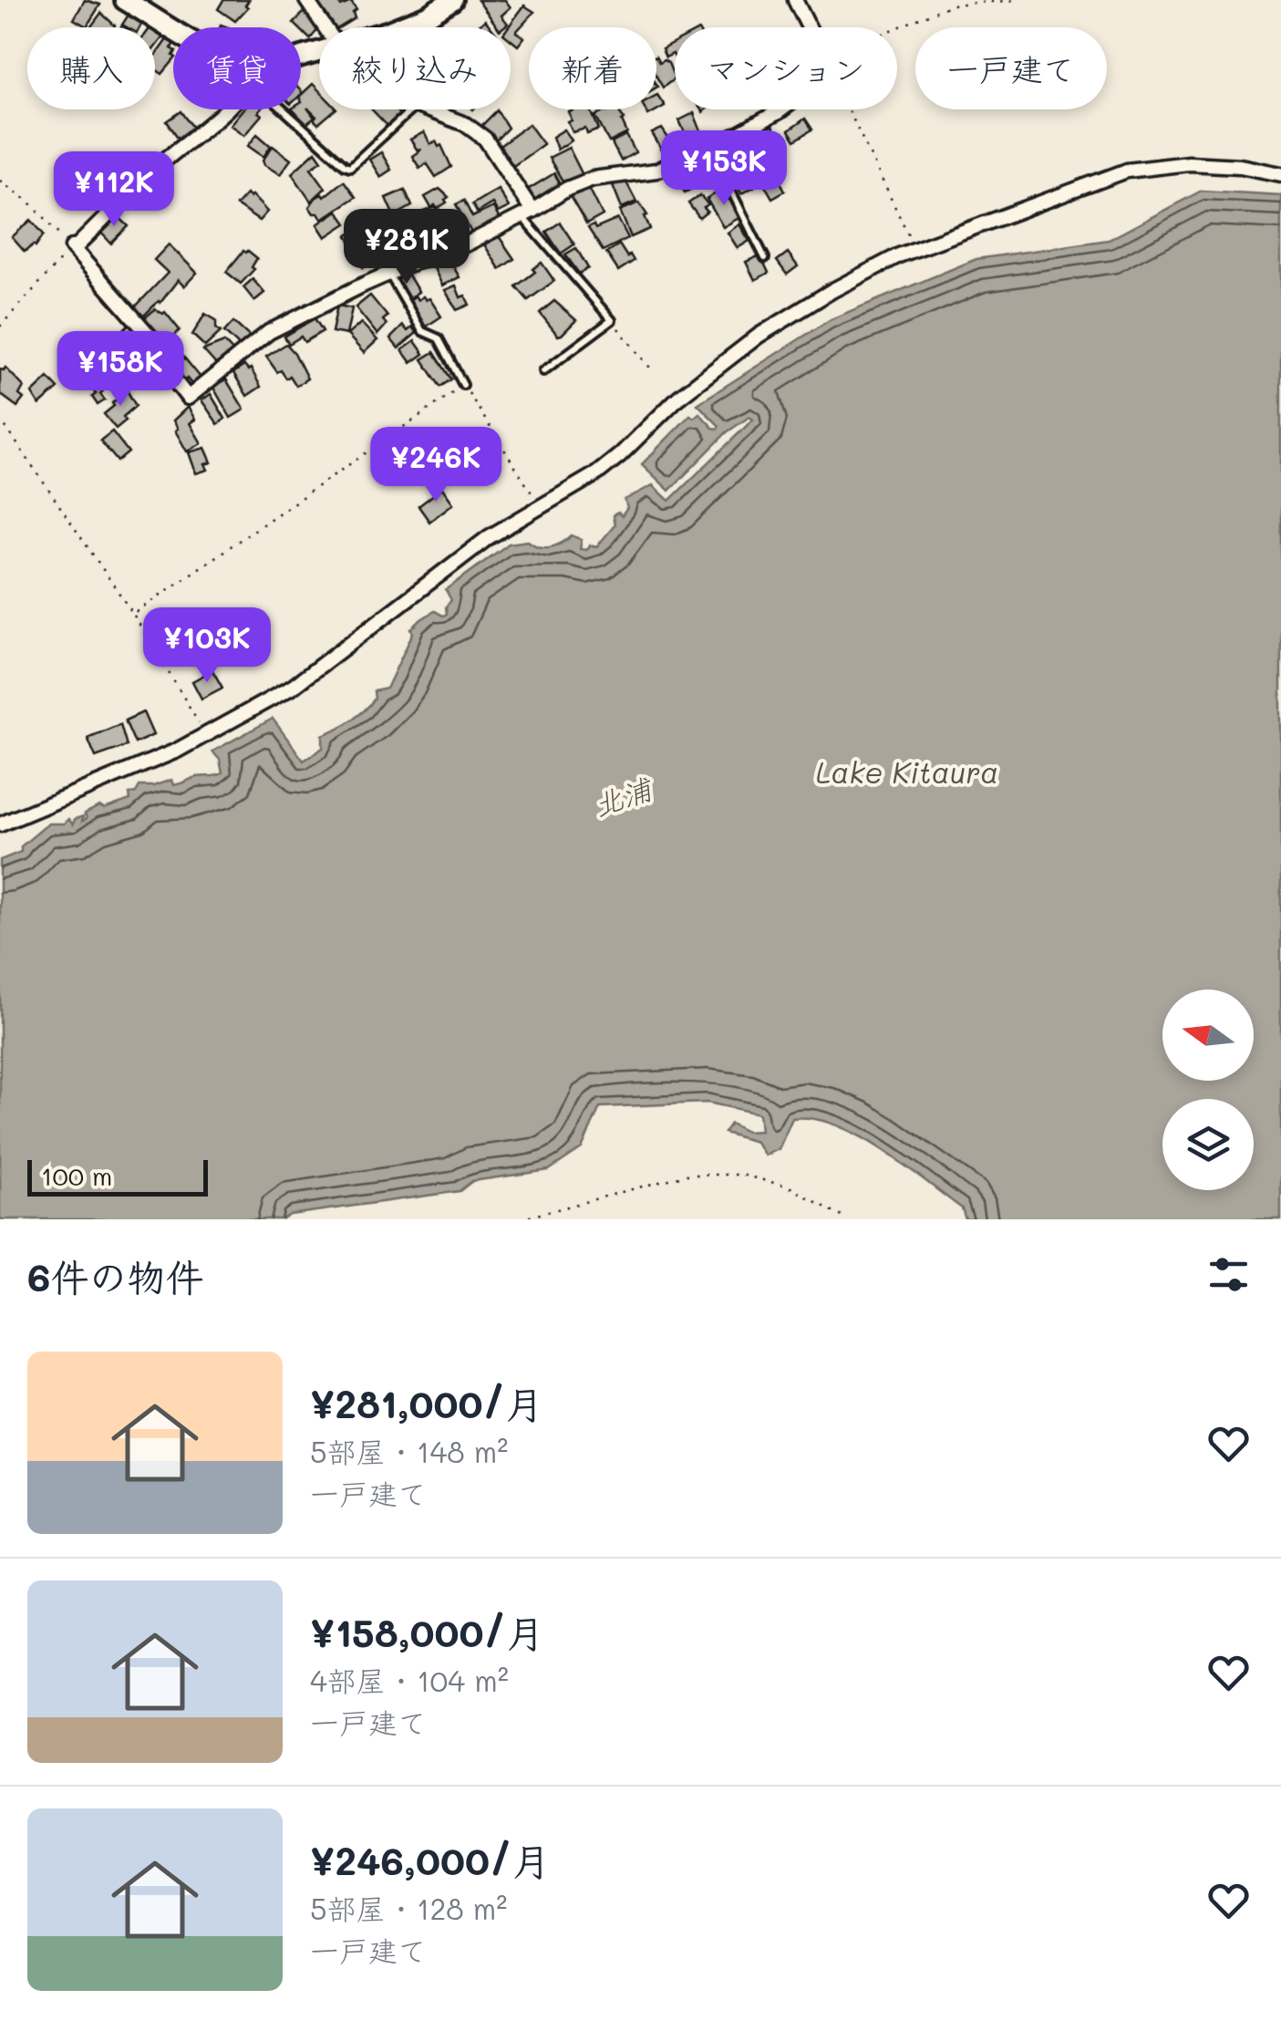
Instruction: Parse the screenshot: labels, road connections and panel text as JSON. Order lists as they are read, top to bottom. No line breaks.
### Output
{"water":["Lake Kitaura","北浦"],"scale_bar":"100 m","north":"left","page":{"chip":["購入","賃貸","絞り込み","新着","マンション","一戸建て"],"price":["¥153K","¥112K","¥281K","¥158K","¥246K","¥103K"],"scale":"100 m","heading":"6件の物件","list":[{"name":"¥281,000/月","note":"5部屋 · 148 m² · 一戸建て"},{"name":"¥158,000/月","note":"4部屋 · 104 m² · 一戸建て"},{"name":"¥246,000/月","note":"5部屋 · 128 m² · 一戸建て"}]}}
